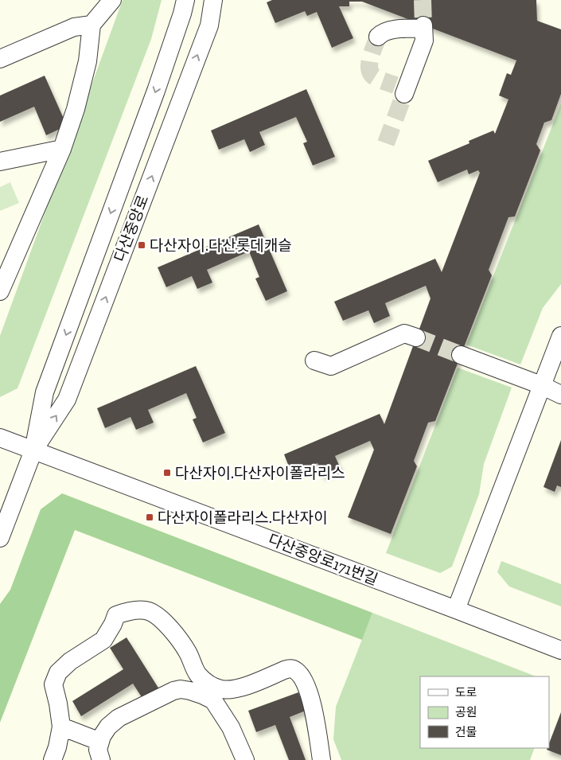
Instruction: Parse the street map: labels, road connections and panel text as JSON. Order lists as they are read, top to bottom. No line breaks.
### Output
{"streets":{"street":["다산중앙로","다산중앙로171번길"]},"crossings":[["다산중앙로","다산중앙로171번길"]],"places":{"transit":["다산자이.다산롯데캐슬","다산자이.다산자이폴라리스","다산자이폴라리스.다산자이"]},"legend":["도로","공원","건물"]}
